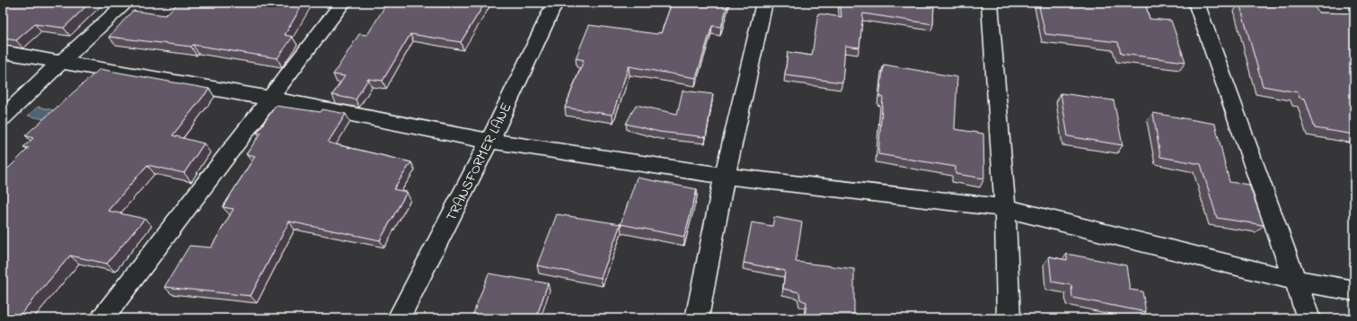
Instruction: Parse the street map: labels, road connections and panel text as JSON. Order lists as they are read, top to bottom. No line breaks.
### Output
{"streets":{"street":["TRANSFORMER LANE"]}}
